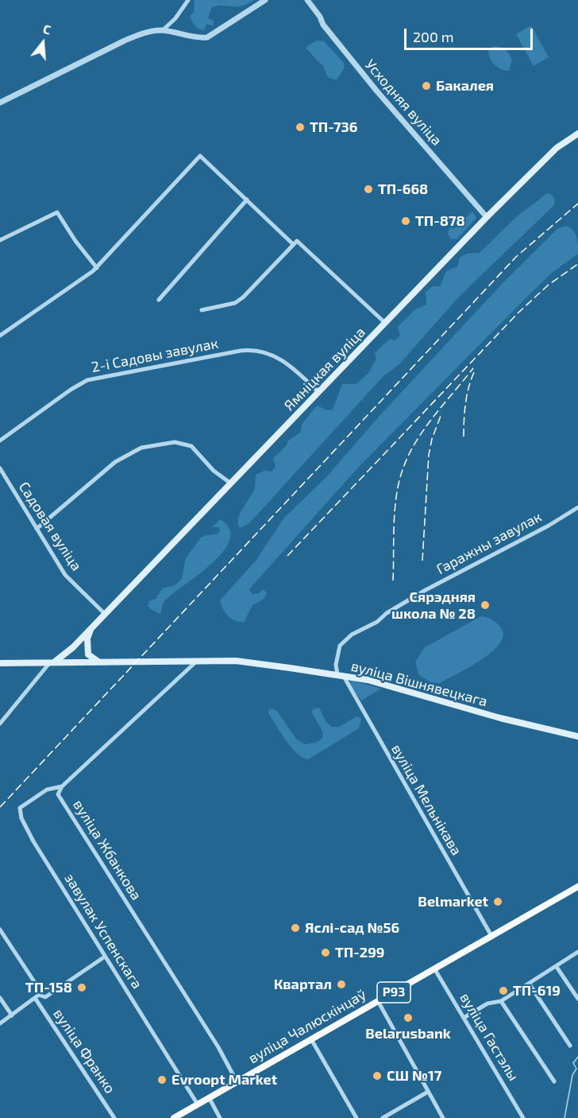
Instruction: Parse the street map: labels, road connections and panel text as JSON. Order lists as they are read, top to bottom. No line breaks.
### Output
{"streets":{"main road":["Ямніцкая вуліца","вуліца Вішнявецкага","Р93","вуліца Чалюскінцаў"],"street":["Усходняя вуліца","2-і Садовы завулак","Садовая вуліца","Гаражны завулак","вуліца Мельнікава","вуліца Жбанкова","завулак Успенскага","вуліца Гастэлы","вуліца Франко"]},"crossings":[["Усходняя вуліца","Ямніцкая вуліца"],["2-і Садовы завулак","Ямніцкая вуліца"],["Ямніцкая вуліца","Садовая вуліца"],["Ямніцкая вуліца","вуліца Вішнявецкага"],["Гаражны завулак","вуліца Вішнявецкага"],["Гаражны завулак","вуліца Мельнікава"],["вуліца Вішнявецкага","вуліца Мельнікава"],["вуліца Вішнявецкага","вуліца Жбанкова"],["вуліца Мельнікава","вуліца Чалюскінцаў"],["вуліца Жбанкова","завулак Успенскага"],["вуліца Жбанкова","вуліца Чалюскінцаў"],["завулак Успенскага","вуліца Чалюскінцаў"],["вуліца Чалюскінцаў","вуліца Гастэлы"]],"places":["Бакалея","ТП-736","ТП-668","ТП-878","Сярэдняя школа № 28","Belmarket","Яслі-сад №56","ТП-299","Квартал","ТП-158","ТП-619","Belarusbank","СШ №17","Evroopt Market"],"scale_bar":"200 m","north":"top"}
